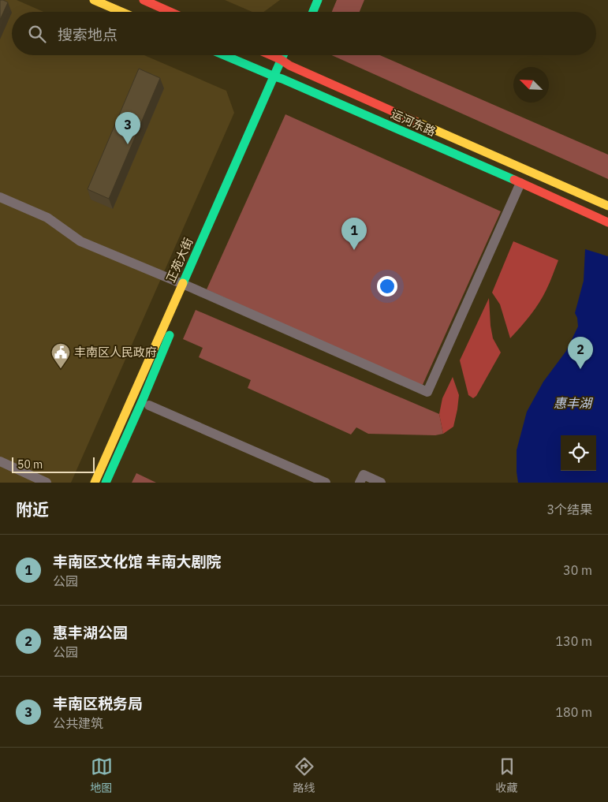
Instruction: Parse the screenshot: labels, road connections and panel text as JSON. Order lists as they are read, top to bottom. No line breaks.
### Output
{"streets":{"main road":["运河东路","正苑大街"]},"crossings":[["运河东路","正苑大街"]],"water":["惠丰湖"],"places":{"public building":["丰南区人民政府"]},"scale_bar":"50 m","north":"top left","page":{"search":"搜索地点","pins":["3","1","2"],"scale":"50 m","heading":["附近","3个结果"],"list":[{"mark":"1","name":"丰南区文化馆 丰南大剧院","note":"公园","value":"30 m"},{"mark":"2","name":"惠丰湖公园","note":"公园","value":"130 m"},{"mark":"3","name":"丰南区税务局","note":"公共建筑","value":"180 m"}],"nav":["地图","路线","收藏"]}}
